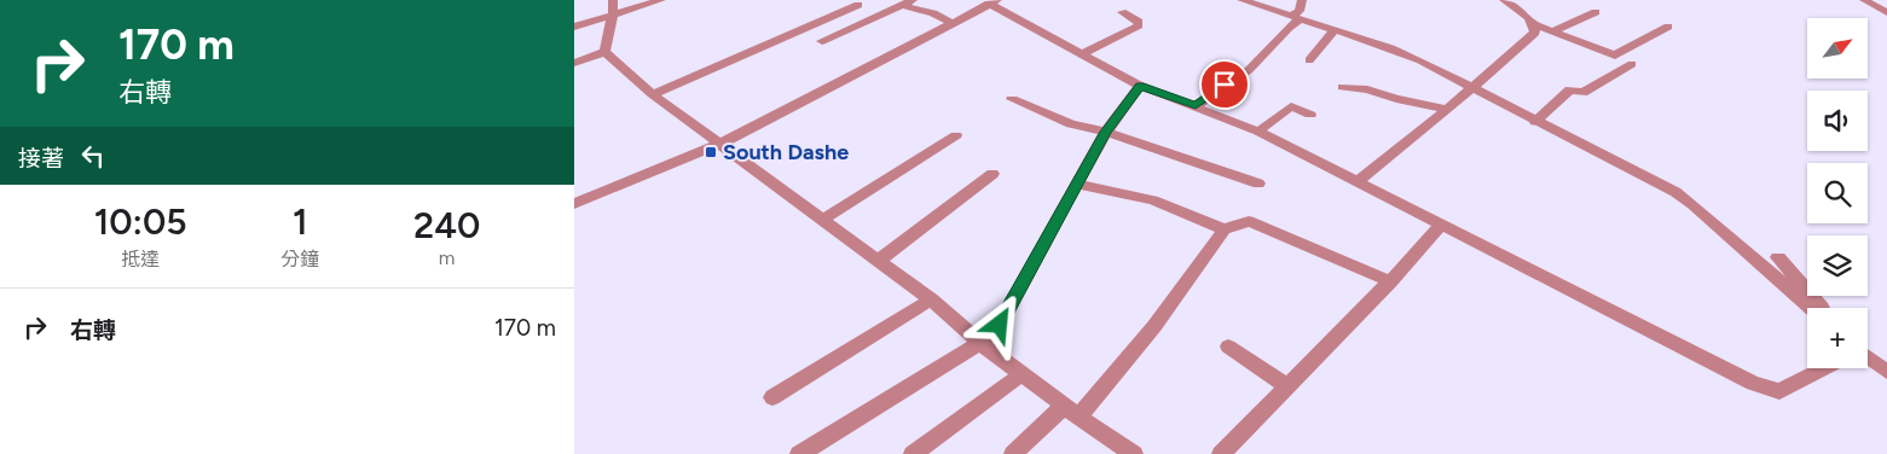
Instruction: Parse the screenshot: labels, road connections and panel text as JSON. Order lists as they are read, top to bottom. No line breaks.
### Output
{"places":{"transit":["South Dashe"]},"north":"top right","page":{"turn":["170 m","右轉"],"map_buttons":"+","then":"接著","eta":["10:05","抵達","1","分鐘","240","m"],"list":[{"name":"右轉","value":"170 m"}]}}
